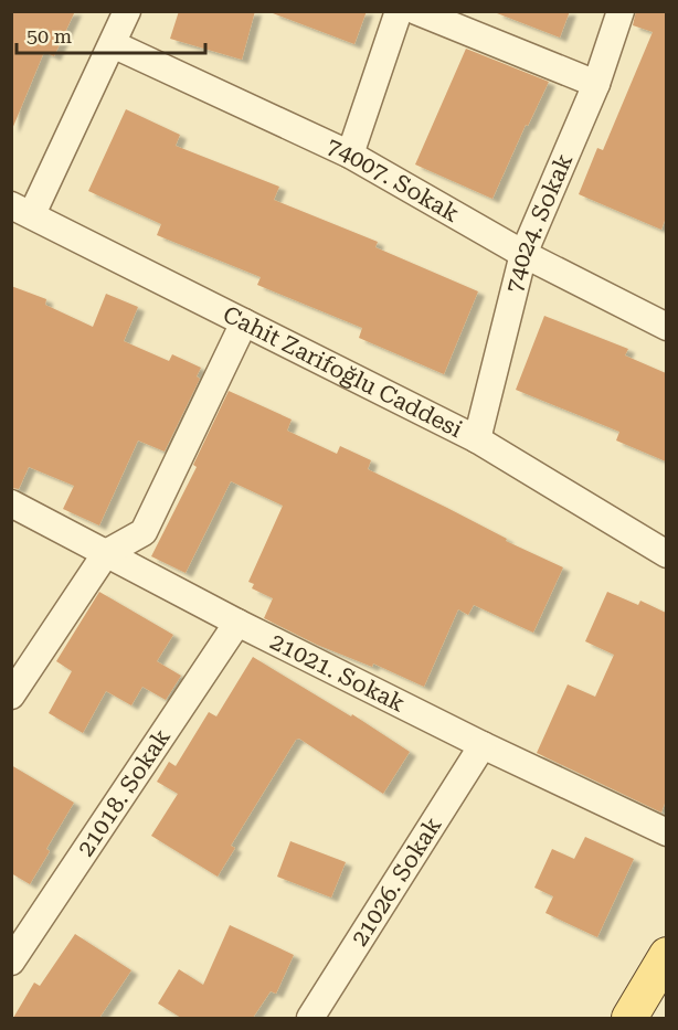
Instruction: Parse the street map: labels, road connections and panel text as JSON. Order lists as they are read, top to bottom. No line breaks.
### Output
{"streets":{"street":["74007. Sokak","74024. Sokak","Cahit Zarifoğlu Caddesi","21021. Sokak","21018. Sokak","21026. Sokak"]},"crossings":[["74007. Sokak","74024. Sokak"],["74024. Sokak","Cahit Zarifoğlu Caddesi"],["21021. Sokak","21018. Sokak"],["21021. Sokak","21026. Sokak"]],"scale_bar":"50 m"}
